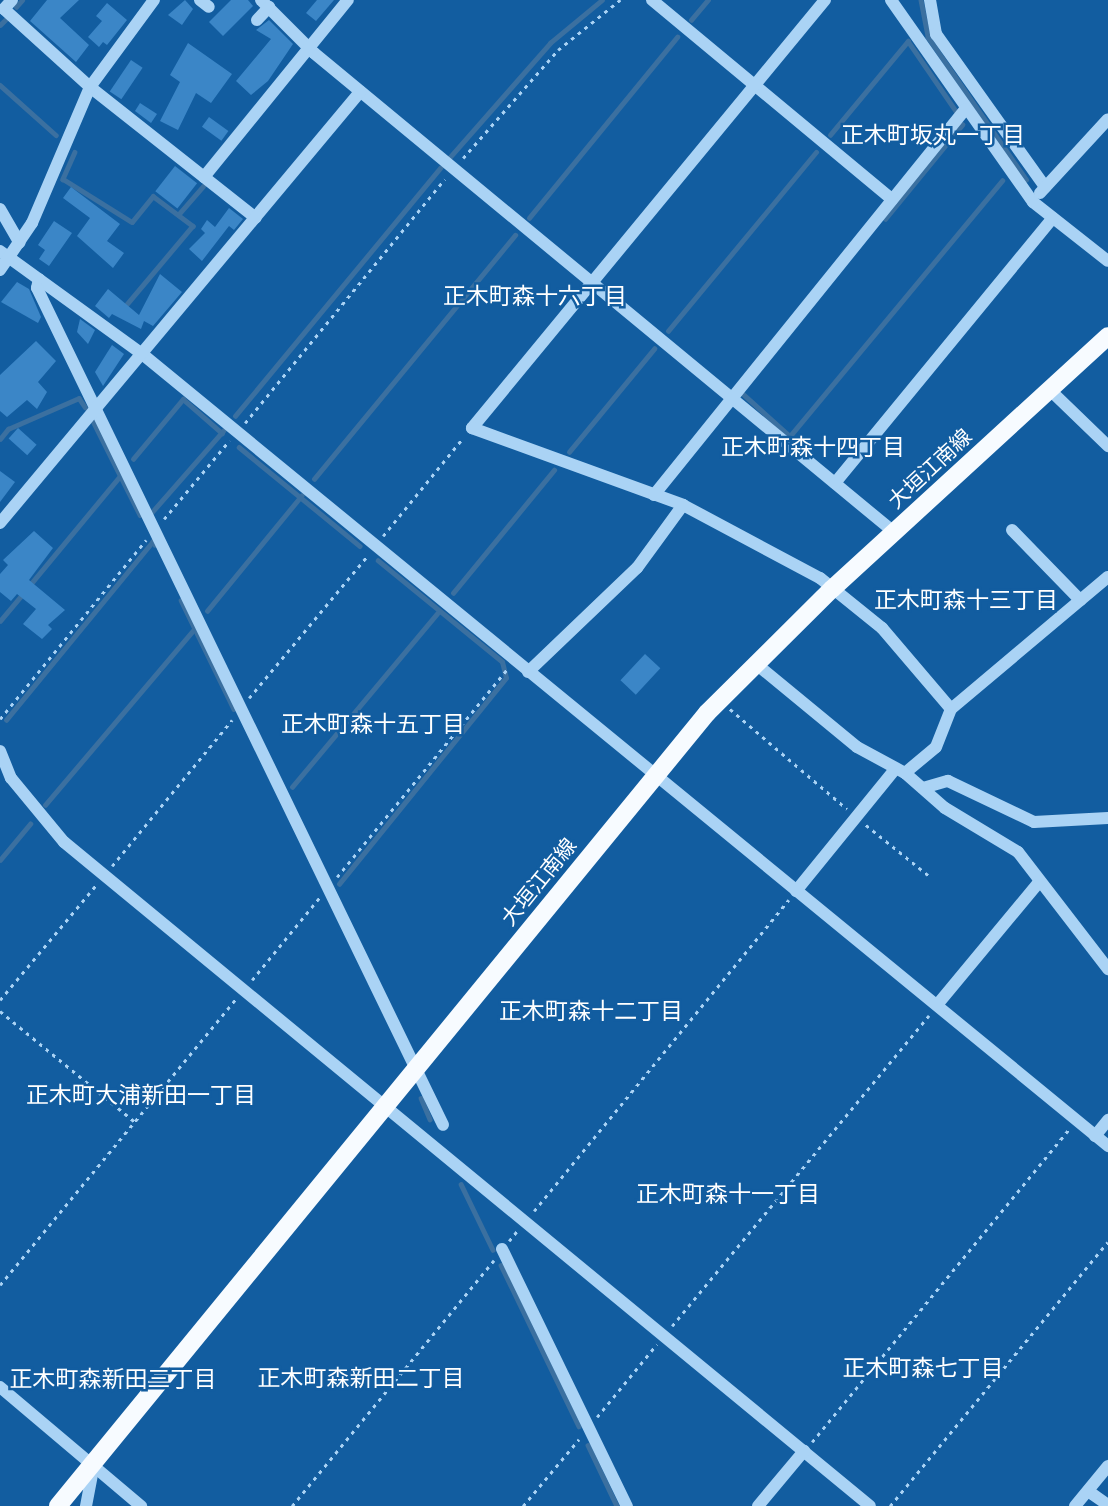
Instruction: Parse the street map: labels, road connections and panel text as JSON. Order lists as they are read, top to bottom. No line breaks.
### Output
{"streets":{"main road":["大垣江南線"]},"districts":["正木町坂丸一丁目","正木町森十六丁目","正木町森十四丁目","正木町森十三丁目","正木町森十五丁目","正木町森十二丁目","正木町大浦新田一丁目","正木町森十一丁目","正木町森七丁目","正木町森新田二丁目","正木町森新田三丁目"]}
